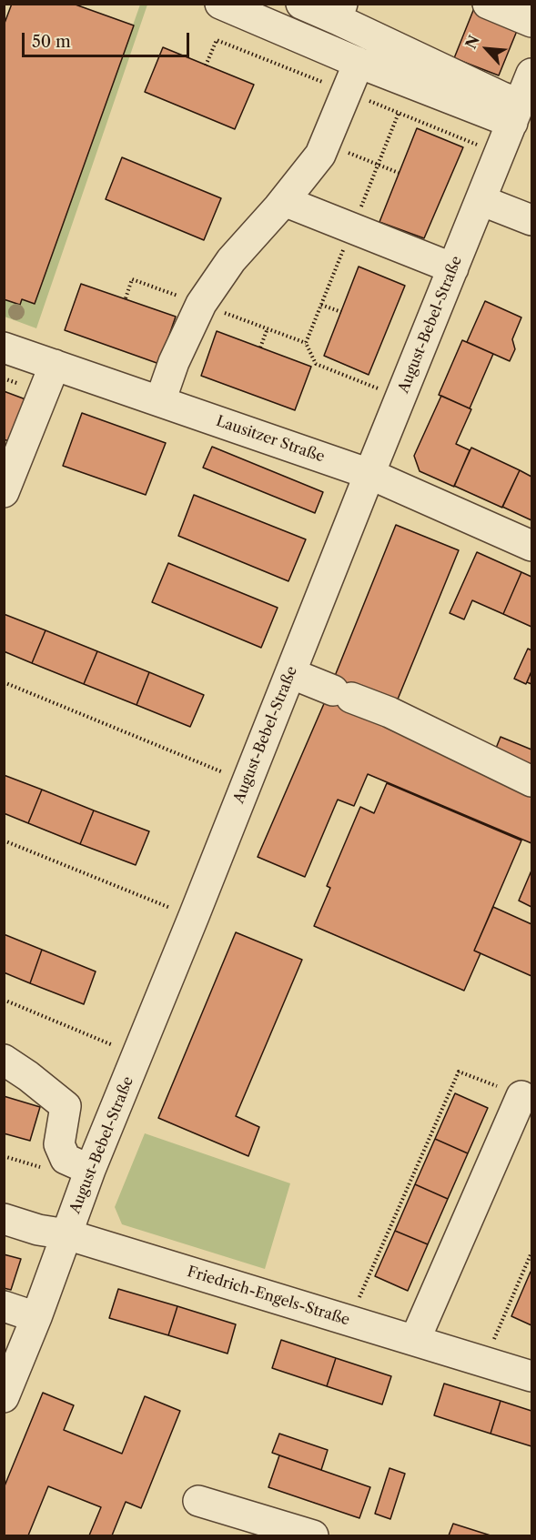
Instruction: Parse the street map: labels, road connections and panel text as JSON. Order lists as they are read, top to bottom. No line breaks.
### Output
{"streets":{"street":["August-Bebel-Straße","Lausitzer Straße","Friedrich-Engels-Straße"]},"crossings":[["August-Bebel-Straße","Lausitzer Straße"],["August-Bebel-Straße","Friedrich-Engels-Straße"]],"scale_bar":"50 m","north":"top left"}
